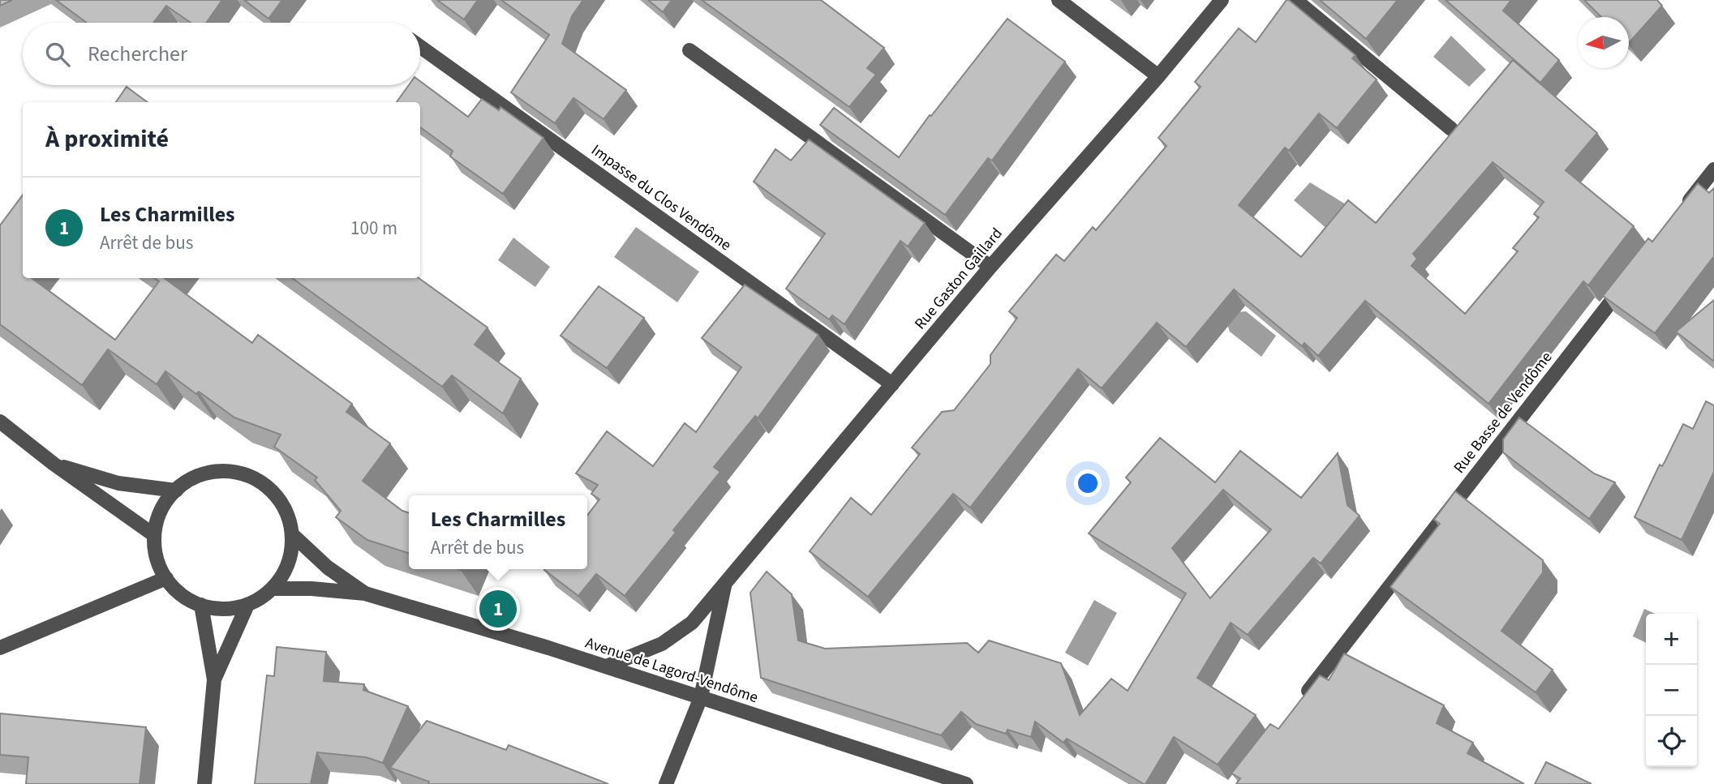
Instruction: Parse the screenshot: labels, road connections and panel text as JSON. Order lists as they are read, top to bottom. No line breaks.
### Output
{"streets":{"street":["Impasse du Clos Vendôme","Rue Gaston Gaillard","Rue Basse de Vendôme","Avenue de Lagord-Vendôme"]},"crossings":[["Impasse du Clos Vendôme","Rue Gaston Gaillard"],["Rue Gaston Gaillard","Avenue de Lagord-Vendôme"]],"north":"left","page":{"search":"Rechercher","heading":"À proximité","list":[{"mark":"1","name":"Les Charmilles","note":"Arrêt de bus","value":"100 m"}],"popup":["Les Charmilles","Arrêt de bus"],"pins":"1","map_buttons":["+","−"]}}
